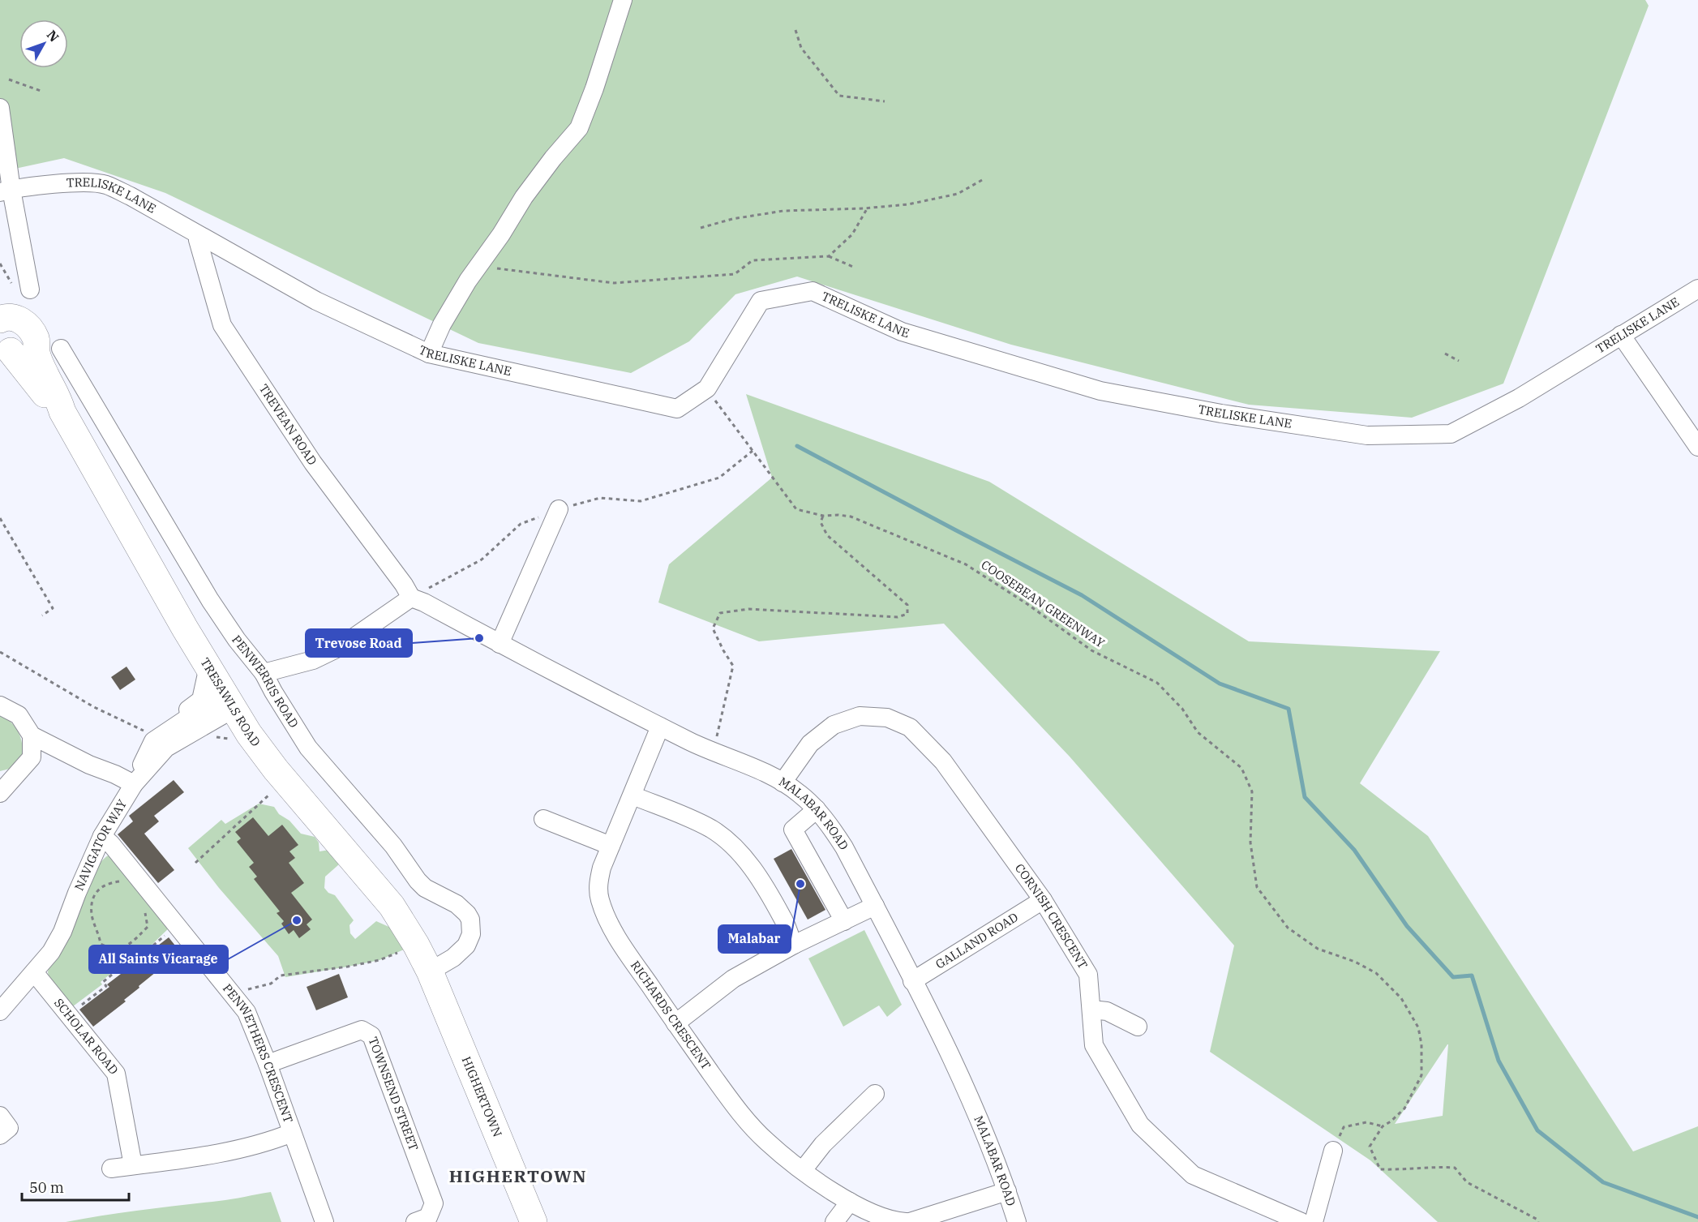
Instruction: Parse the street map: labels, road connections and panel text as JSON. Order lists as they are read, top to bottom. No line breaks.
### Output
{"streets":{"highway":["TRESAWLS ROAD","HIGHERTOWN"],"street":["TRELISKE LANE","TREVEAN ROAD","PENWERRIS ROAD","MALABAR ROAD","NAVIGATOR WAY","CORNISH CRESCENT","GALLAND ROAD","RICHARDS CRESCENT","SCHOLAR ROAD","PENWETHERS CRESCENT","TOWNSEND STREET"],"path":["COOSEBEAN GREENWAY"]},"crossings":[["TRELISKE LANE","TREVEAN ROAD"],["TRELISKE LANE","COOSEBEAN GREENWAY"],["TREVEAN ROAD","MALABAR ROAD"],["PENWERRIS ROAD","TRESAWLS ROAD"],["PENWERRIS ROAD","HIGHERTOWN"],["TRESAWLS ROAD","NAVIGATOR WAY"],["TRESAWLS ROAD","HIGHERTOWN"],["MALABAR ROAD","CORNISH CRESCENT"],["MALABAR ROAD","GALLAND ROAD"],["MALABAR ROAD","RICHARDS CRESCENT"],["NAVIGATOR WAY","SCHOLAR ROAD"],["NAVIGATOR WAY","PENWETHERS CRESCENT"],["CORNISH CRESCENT","GALLAND ROAD"],["PENWETHERS CRESCENT","TOWNSEND STREET"]],"districts":["HIGHERTOWN"],"places":["Trevose Road","Malabar","All Saints Vicarage"],"scale_bar":"50 m","north":"top right"}
